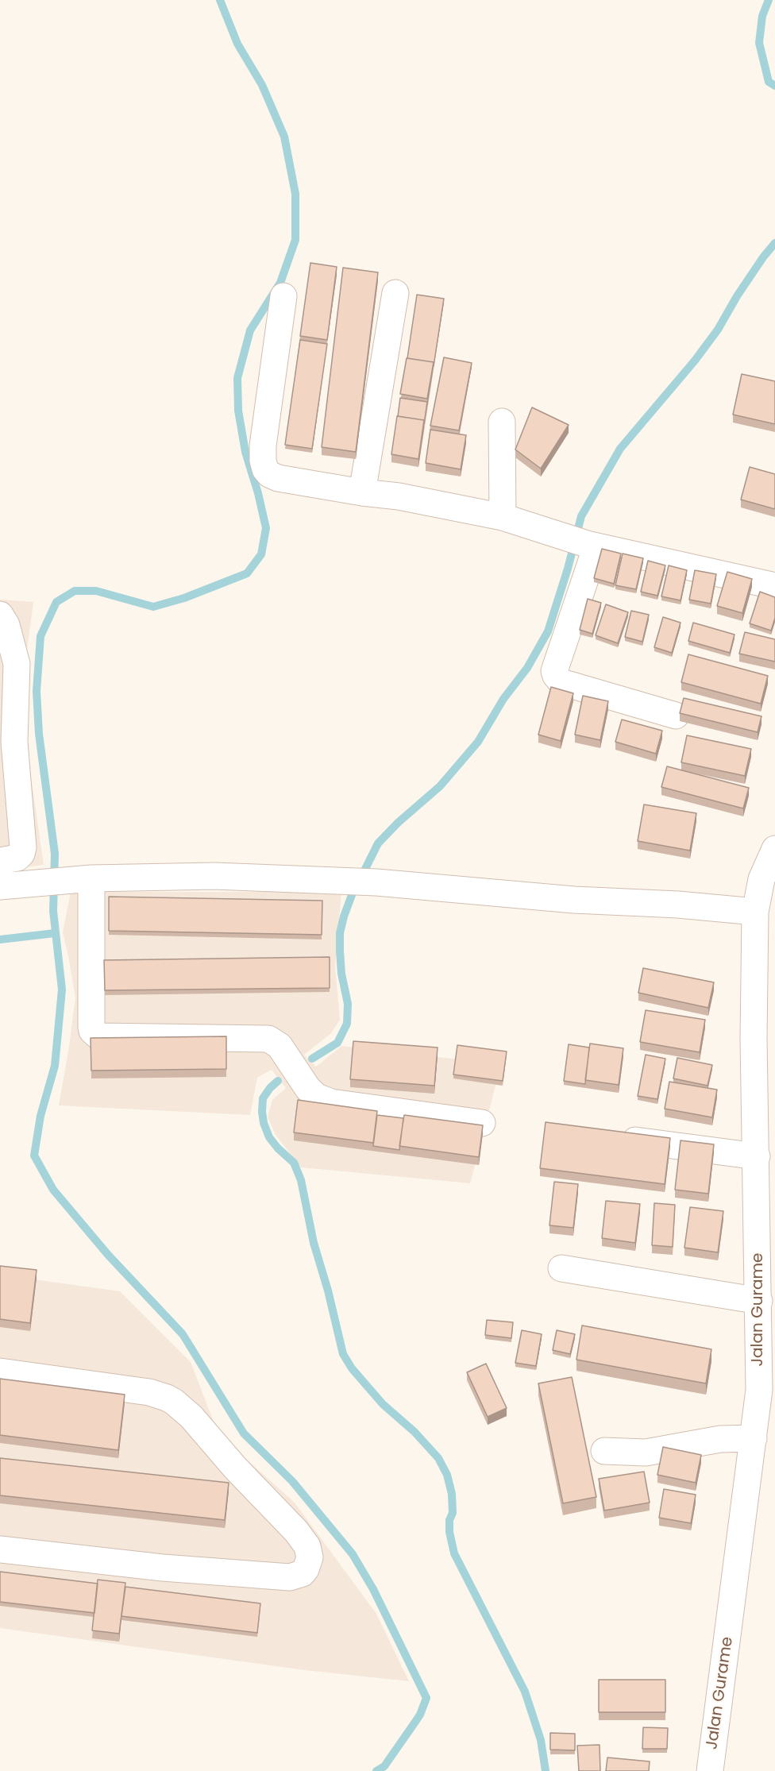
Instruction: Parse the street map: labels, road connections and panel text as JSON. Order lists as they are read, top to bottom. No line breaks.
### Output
{"streets":{"street":["Jalan Gurame"]}}
